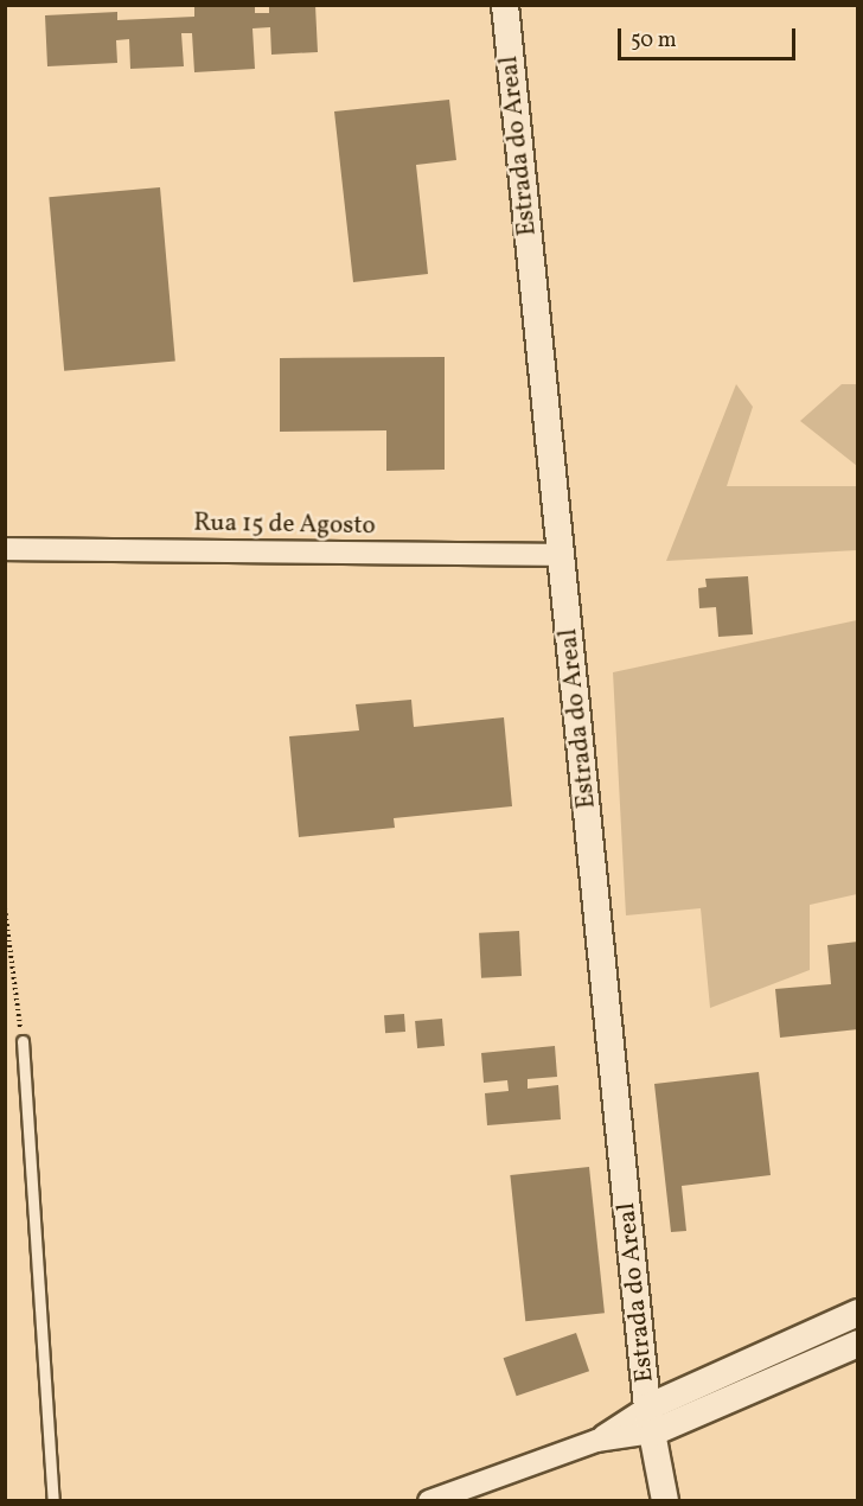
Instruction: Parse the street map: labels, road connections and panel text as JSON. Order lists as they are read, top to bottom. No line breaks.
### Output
{"streets":{"street":["Estrada do Areal","Rua 15 de Agosto"]},"crossings":[["Estrada do Areal","Rua 15 de Agosto"]],"scale_bar":"50 m"}
